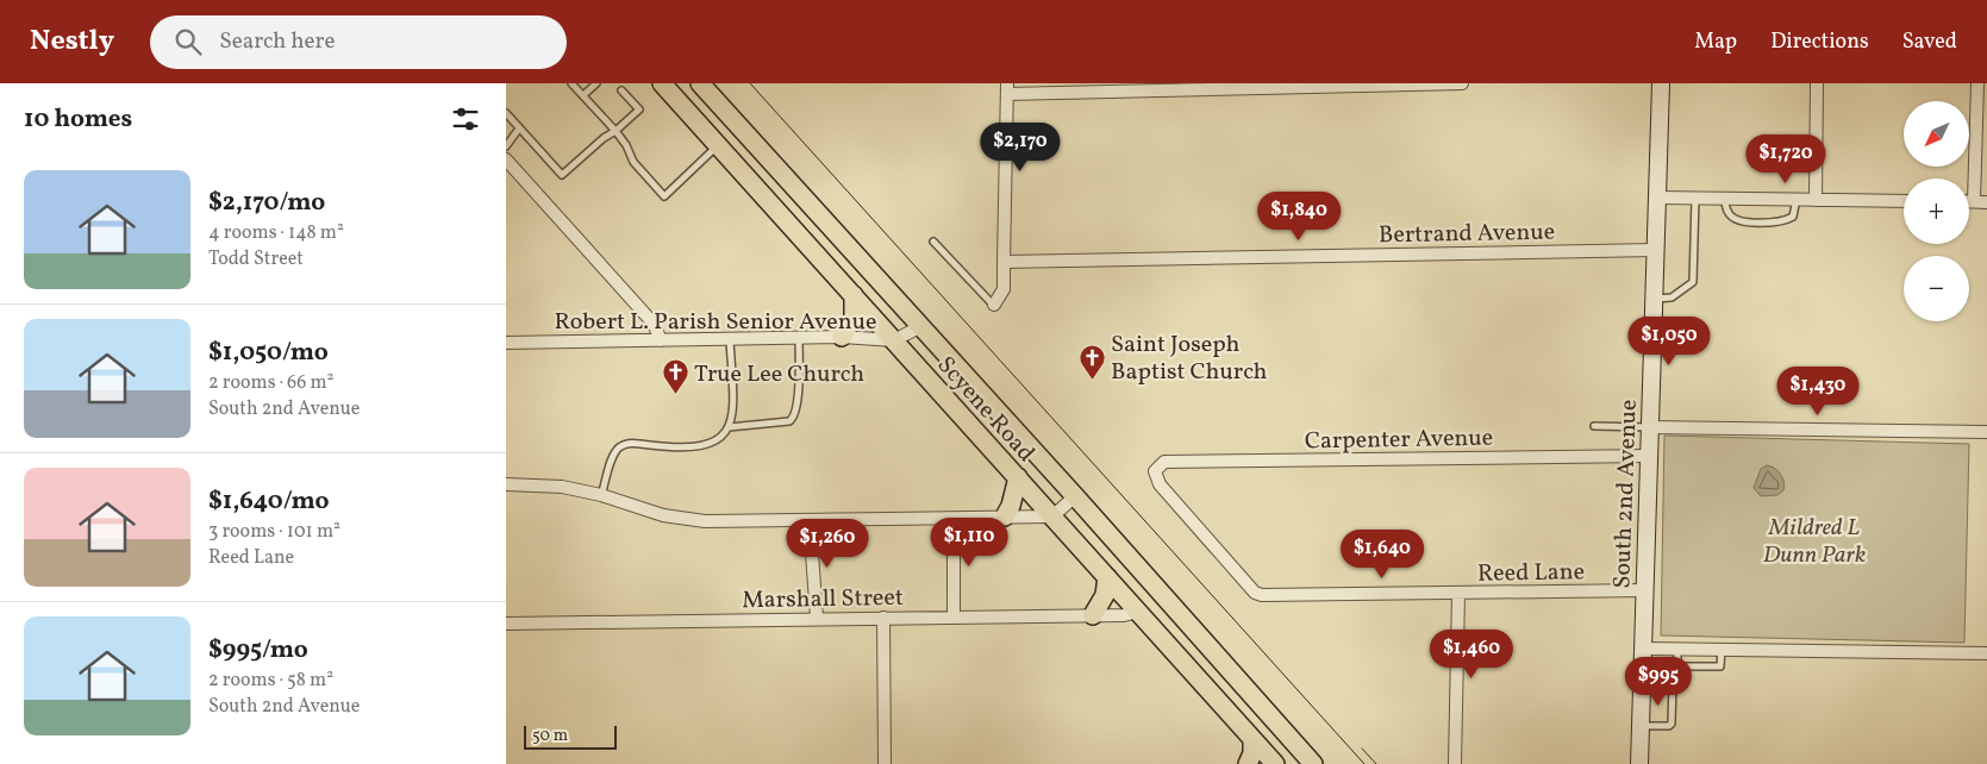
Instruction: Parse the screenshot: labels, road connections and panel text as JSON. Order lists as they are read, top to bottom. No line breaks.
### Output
{"streets":{"main road":["Scyene Road","South 2nd Avenue"],"street":["Bertrand Avenue","Robert L. Parish Senior Avenue","Carpenter Avenue","Reed Lane","Marshall Street"]},"crossings":[["Bertrand Avenue","South 2nd Avenue"],["Robert L. Parish Senior Avenue","Scyene Road"],["Scyene Road","Marshall Street"],["Carpenter Avenue","South 2nd Avenue"],["Carpenter Avenue","Reed Lane"],["South 2nd Avenue","Reed Lane"]],"parks":["Mildred L Dunn Park"],"places":{"church":["Saint Joseph Baptist Church","True Lee Church"]},"scale_bar":"50 m","north":"bottom left","page":{"header":"Nestly","search":"Search here","nav":["Map","Directions","Saved"],"heading":"10 homes","map_buttons":["+","−"],"price":["$2,170","$1,720","$1,840","$1,050","$1,430","$1,110","$1,260","$1,640","$1,460","$995"],"list":[{"name":"$2,170/mo","note":"4 rooms · 148 m² · Todd Street"},{"name":"$1,050/mo","note":"2 rooms · 66 m² · South 2nd Avenue"},{"name":"$1,640/mo","note":"3 rooms · 101 m² · Reed Lane"},{"name":"$995/mo","note":"2 rooms · 58 m² · South 2nd Avenue"}],"scale":"50 m"}}
